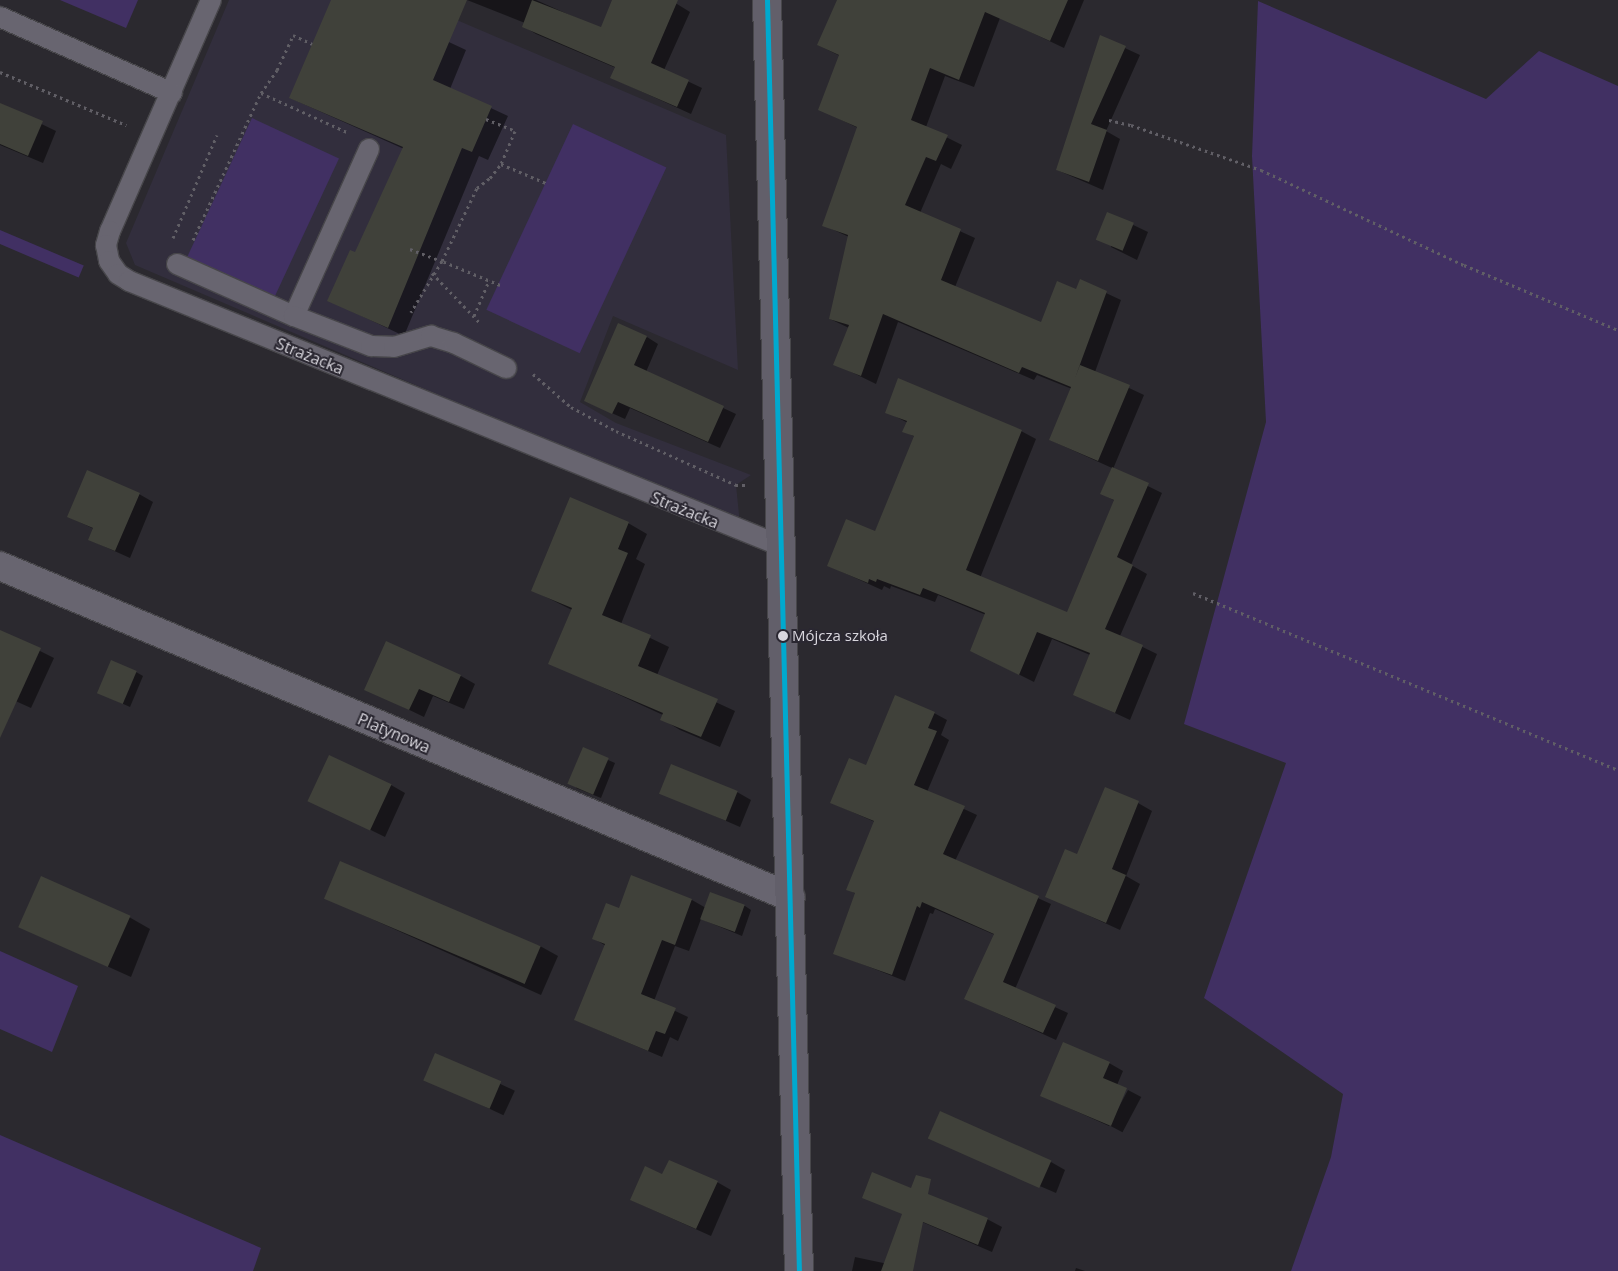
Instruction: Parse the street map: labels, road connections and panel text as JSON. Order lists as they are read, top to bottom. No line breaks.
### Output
{"streets":{"street":["Platynowa"],"lane":["Strażacka"]},"places":["Mójcza szkoła"]}
